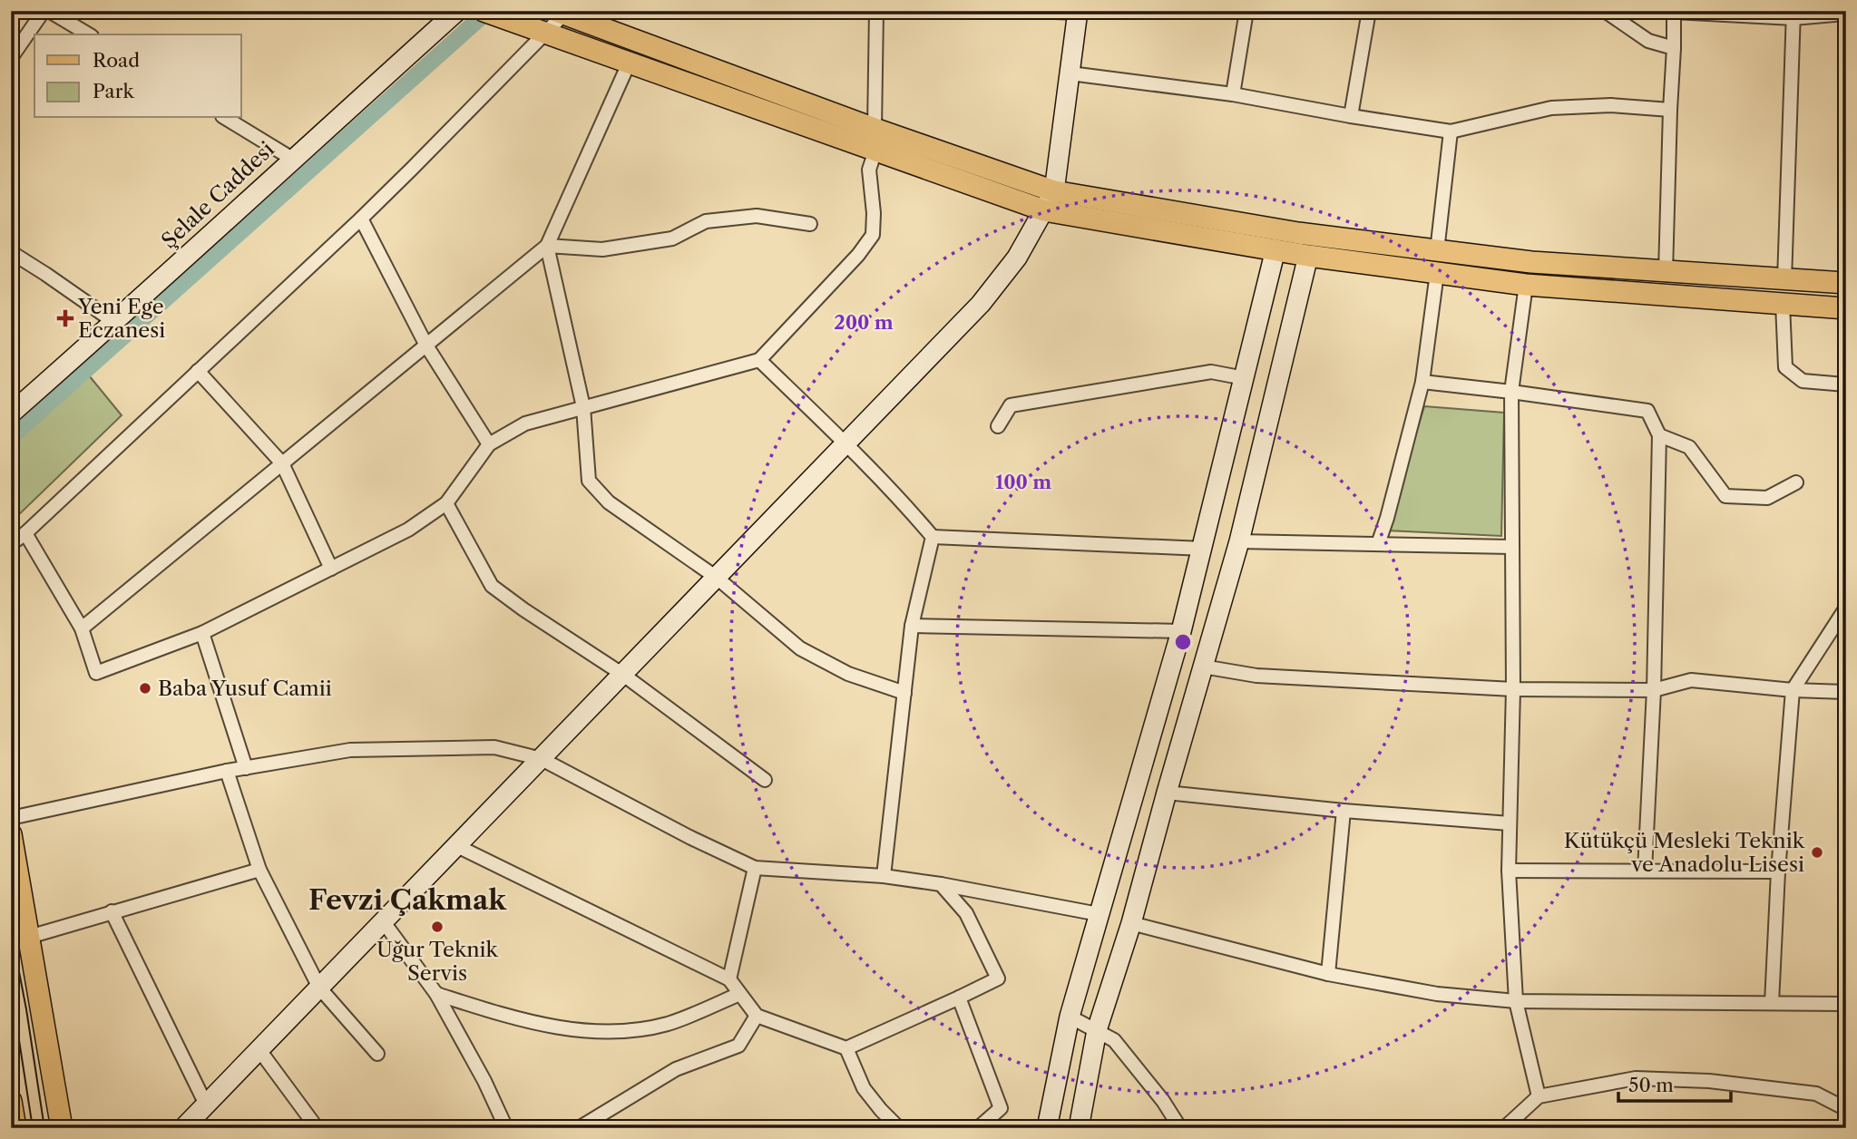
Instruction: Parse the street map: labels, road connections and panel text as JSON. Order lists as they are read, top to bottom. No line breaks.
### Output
{"streets":{"street":["Şelale Caddesi"]},"districts":["Fevzi Çakmak"],"places":{"health":["Yeni Ege Eczanesi"],"other":["Baba Yusuf Camii","Kütükçü Mesleki Teknik ve Anadolu Lisesi","Uğur Teknik Servis"]},"legend":["Road","Park"],"scale_bar":"50 m","rings":["200 m","100 m"]}
